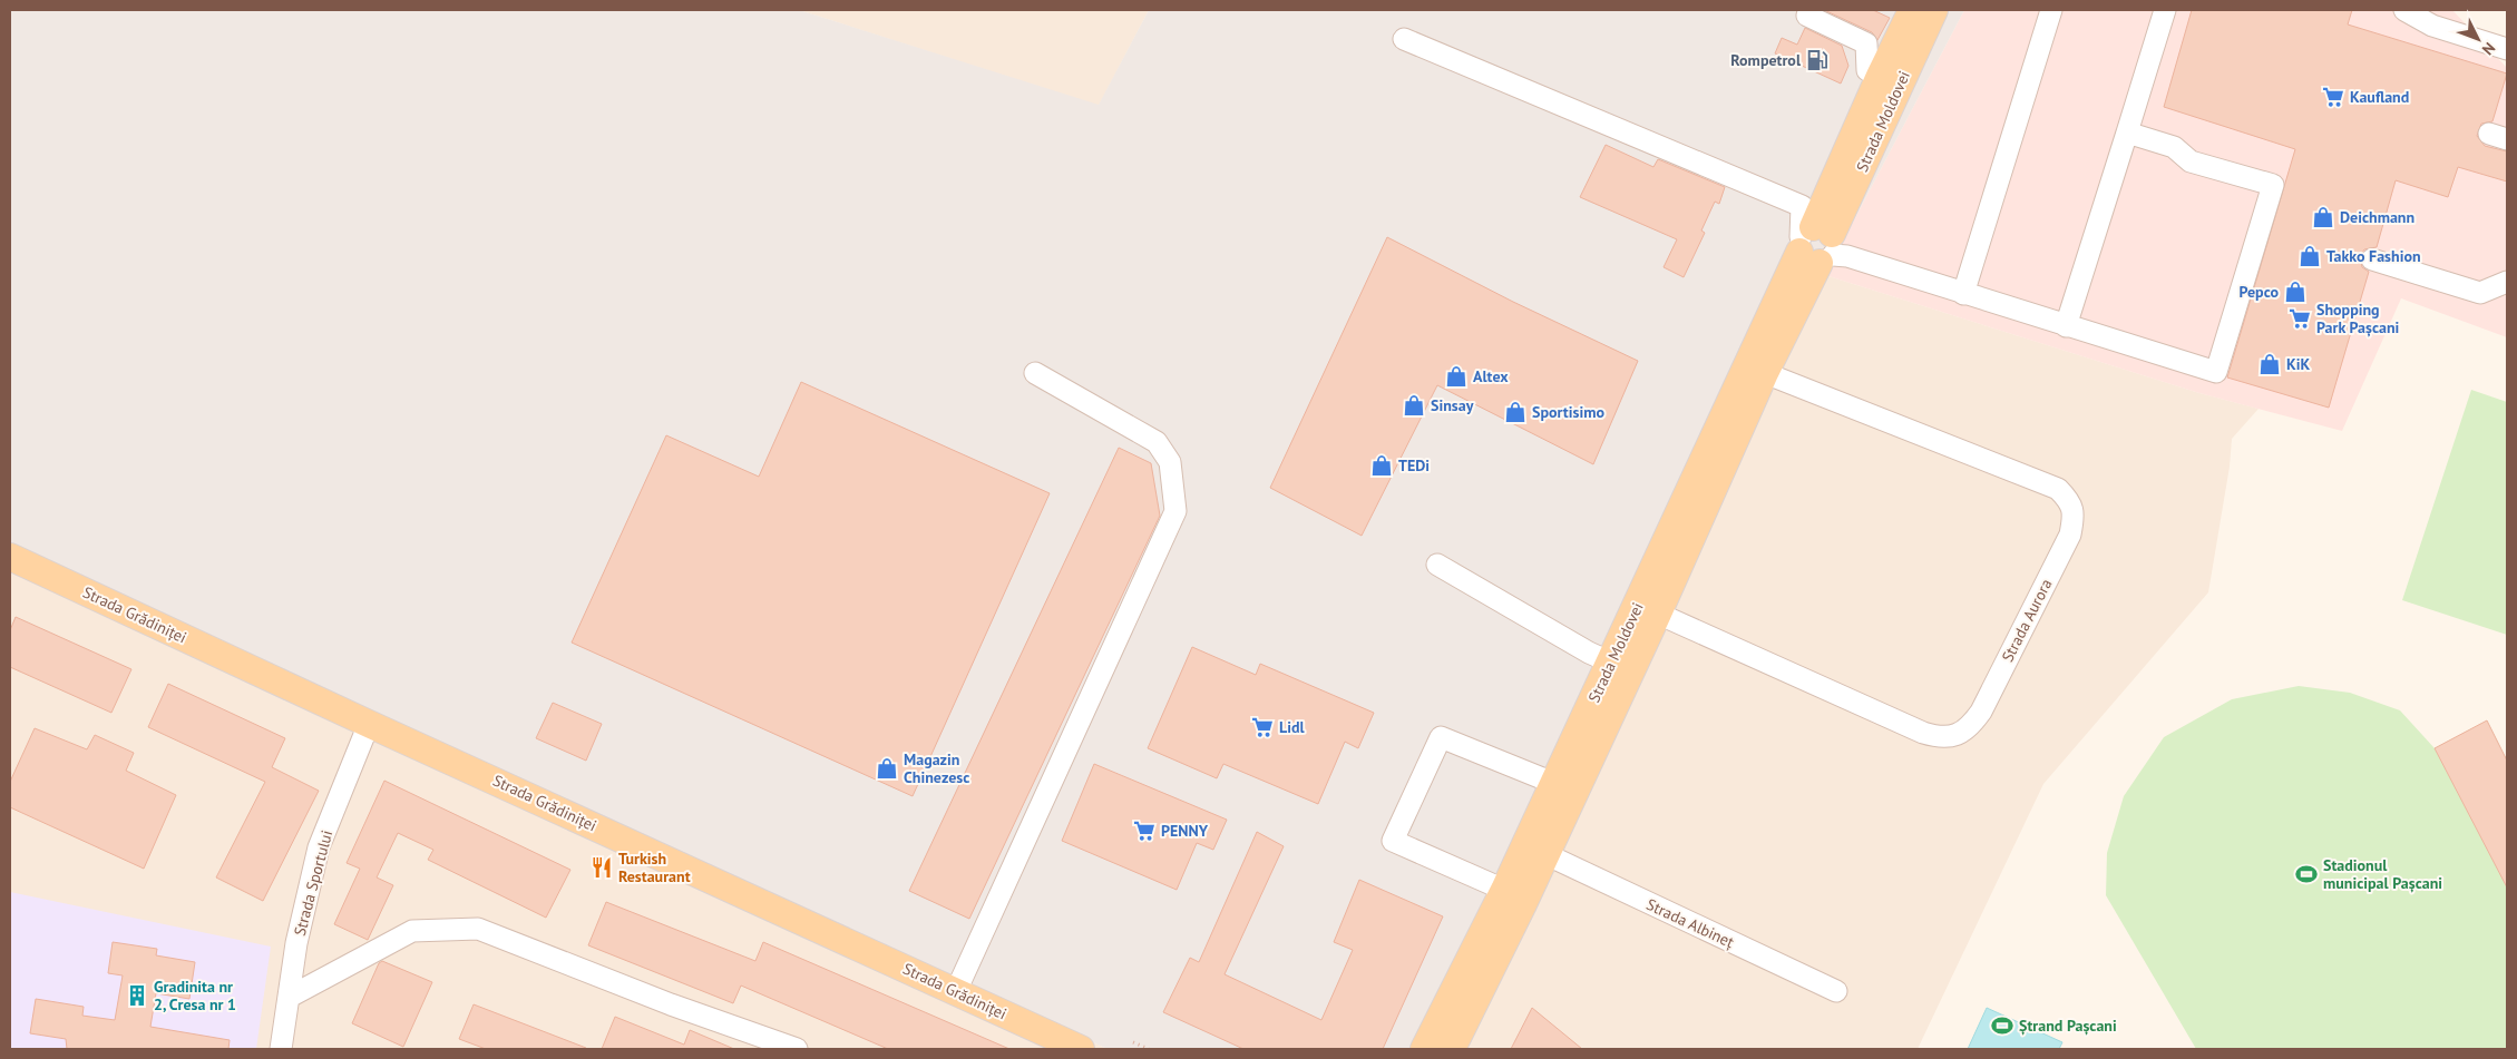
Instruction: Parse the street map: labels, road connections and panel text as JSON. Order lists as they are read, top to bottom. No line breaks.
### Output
{"streets":{"main road":["Strada Moldovei","Strada Grădiniței"],"street":["Strada Aurora","Strada Sportului","Strada Albineț"]},"crossings":[["Strada Moldovei","Strada Aurora"],["Strada Moldovei","Strada Albineț"],["Strada Grădiniței","Strada Sportului"]],"places":{"fuel station":["Rompetrol"],"supermarket":["Kaufland","Shopping Park Pașcani","Lidl","PENNY"],"shop":["Deichmann","Takko Fashion","Pepco","KiK","Altex","Sinsay","Sportisimo","TEDi","Magazin Chinezesc"],"restaurant":["Turkish Restaurant"],"sports":["Stadionul municipal Pașcani","Ștrand Pașcani"],"building":["Gradinita nr 2, Cresa nr 1"]},"north":"bottom right"}
